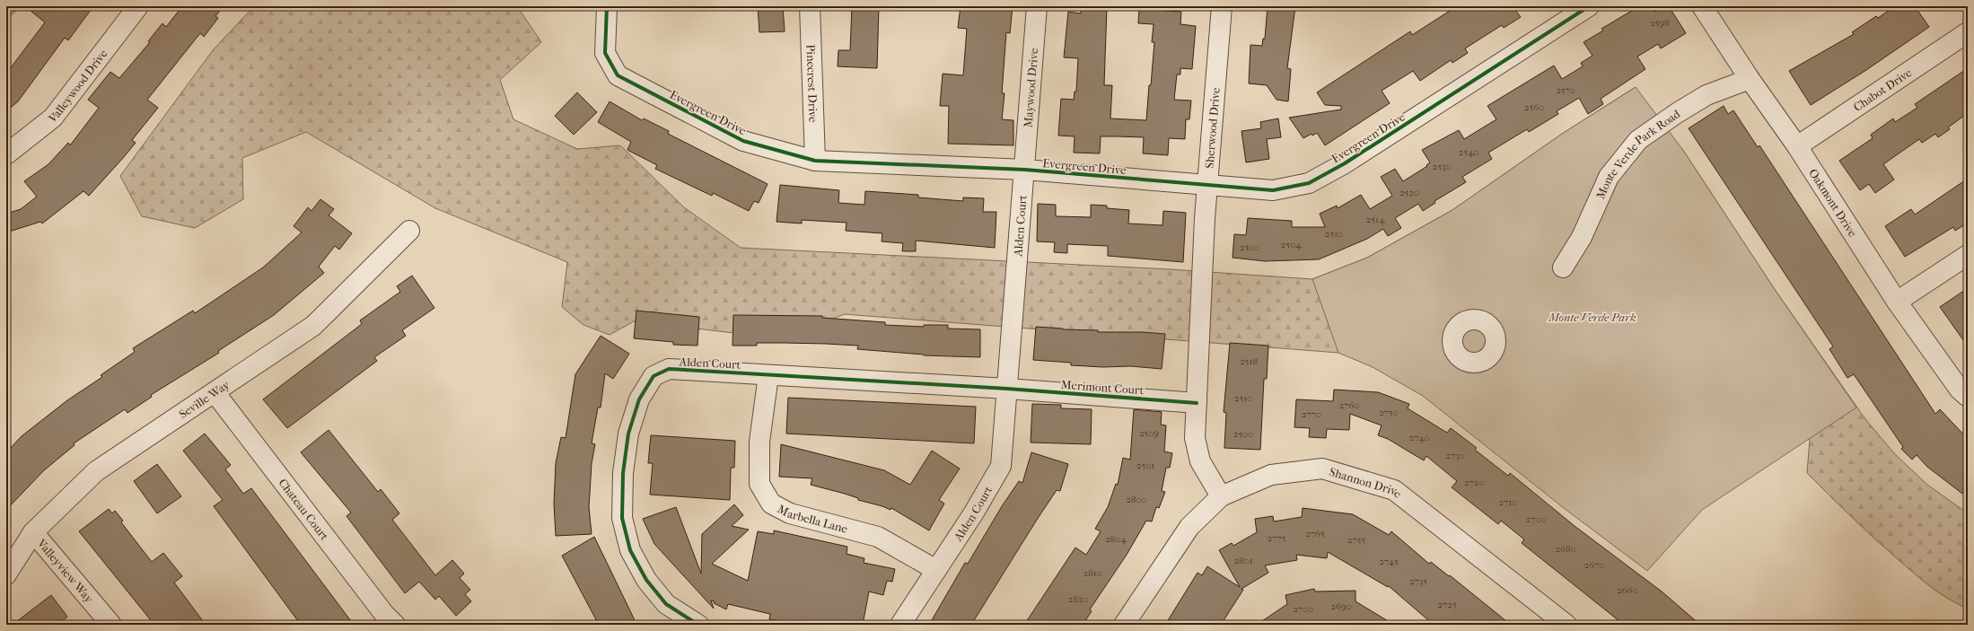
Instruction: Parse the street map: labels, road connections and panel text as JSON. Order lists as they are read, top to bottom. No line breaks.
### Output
{"streets":{"street":["Pinecrest Drive","Valleywood Drive","Maywood Drive","Chabot Drive","Evergreen Drive","Sherwood Drive","Monte Verde Park Road","Oakmont Drive","Alden Court","Merimont Court","Seville Way","Shannon Drive","Chateau Court","Marbella Lane","Valleyview Way"]},"crossings":[["Pinecrest Drive","Evergreen Drive"],["Maywood Drive","Evergreen Drive"],["Maywood Drive","Alden Court"],["Chabot Drive","Oakmont Drive"],["Evergreen Drive","Sherwood Drive"],["Evergreen Drive","Alden Court"],["Sherwood Drive","Merimont Court"],["Sherwood Drive","Shannon Drive"],["Monte Verde Park Road","Oakmont Drive"],["Alden Court","Merimont Court"],["Alden Court","Marbella Lane"],["Seville Way","Chateau Court"],["Seville Way","Valleyview Way"]],"parks":["Monte Verde Park"],"house_numbers":["2598","2570","2560","2540","2530","2520","2514","2510","2504","2500","2518","2510","2760","2750","2770","2509","2500","2740","2730","2501","2720","2800","2710","2700","2765","2775","2804","2755","2680","2801","2745","2670","2810","2735","2660","2820","2725","2690","2700"]}
